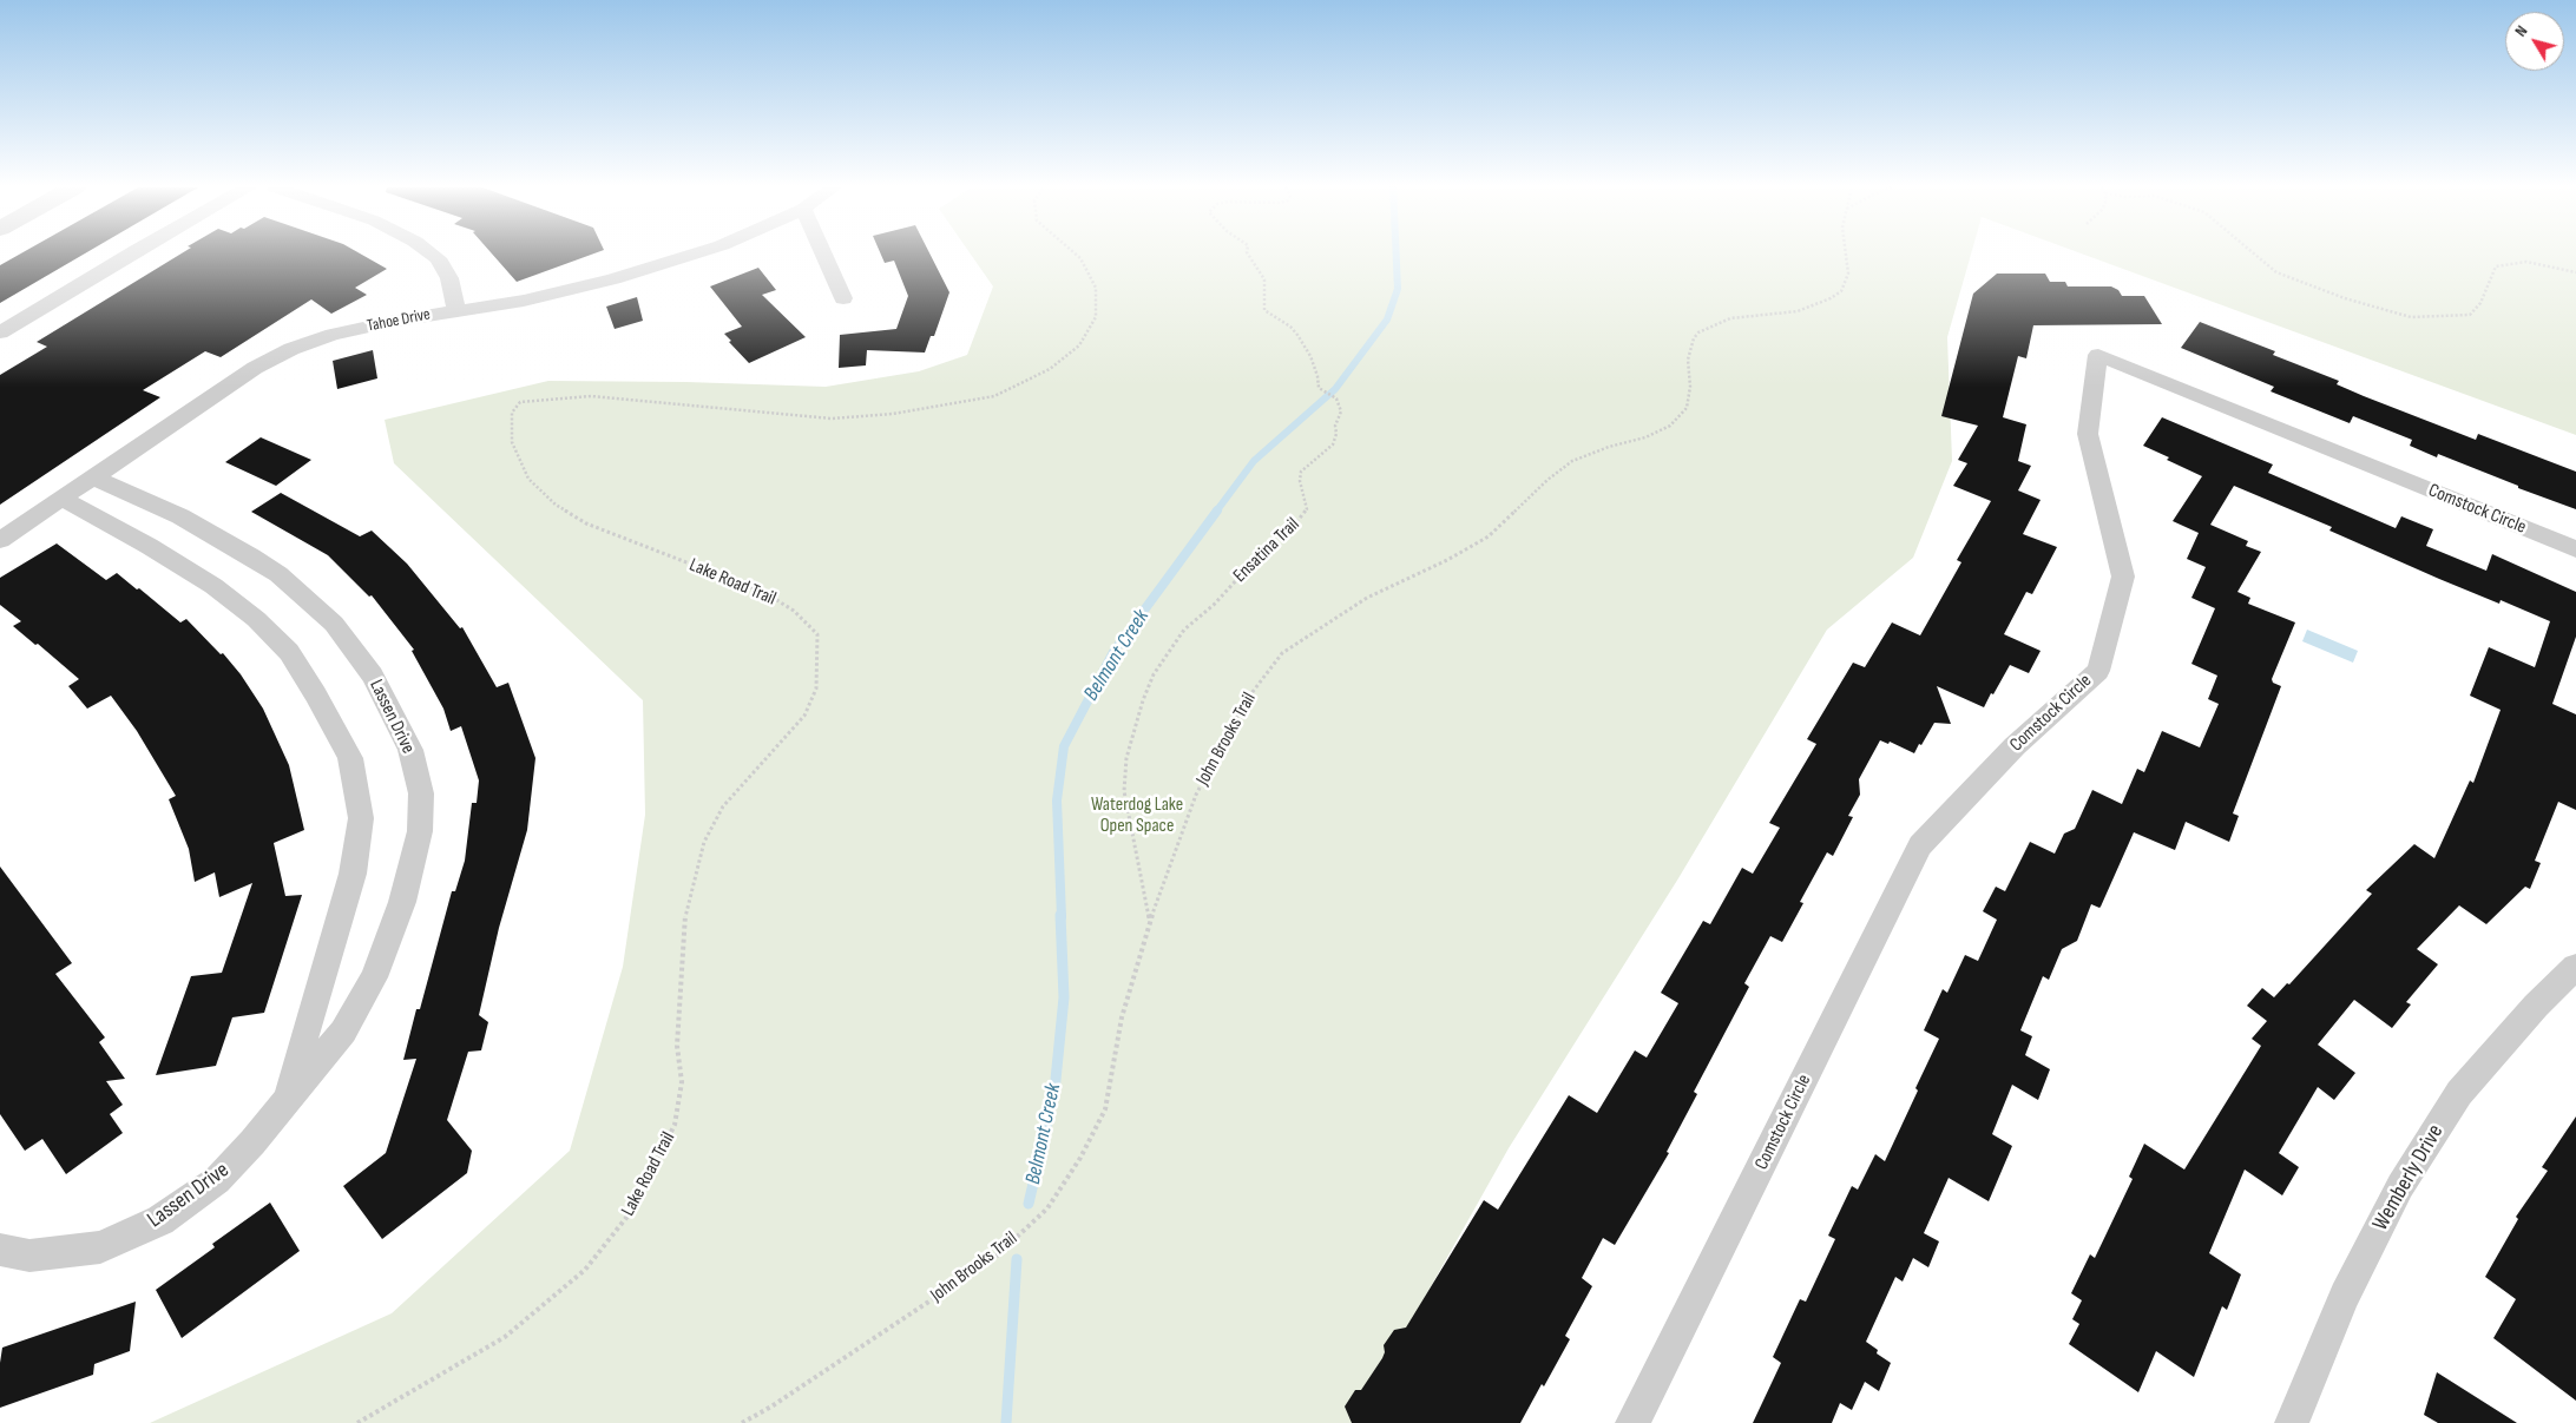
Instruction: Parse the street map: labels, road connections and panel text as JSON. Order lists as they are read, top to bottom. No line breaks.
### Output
{"streets":{"street":["Tahoe Drive","Comstock Circle","Lassen Drive","Wemberly Drive"],"path":["Ensatina Trail","Lake Road Trail","John Brooks Trail"]},"crossings":[["Tahoe Drive","Lassen Drive"],["Ensatina Trail","John Brooks Trail"]],"water":["Belmont Creek"],"parks":["Waterdog Lake Open Space"],"north":"top left"}
